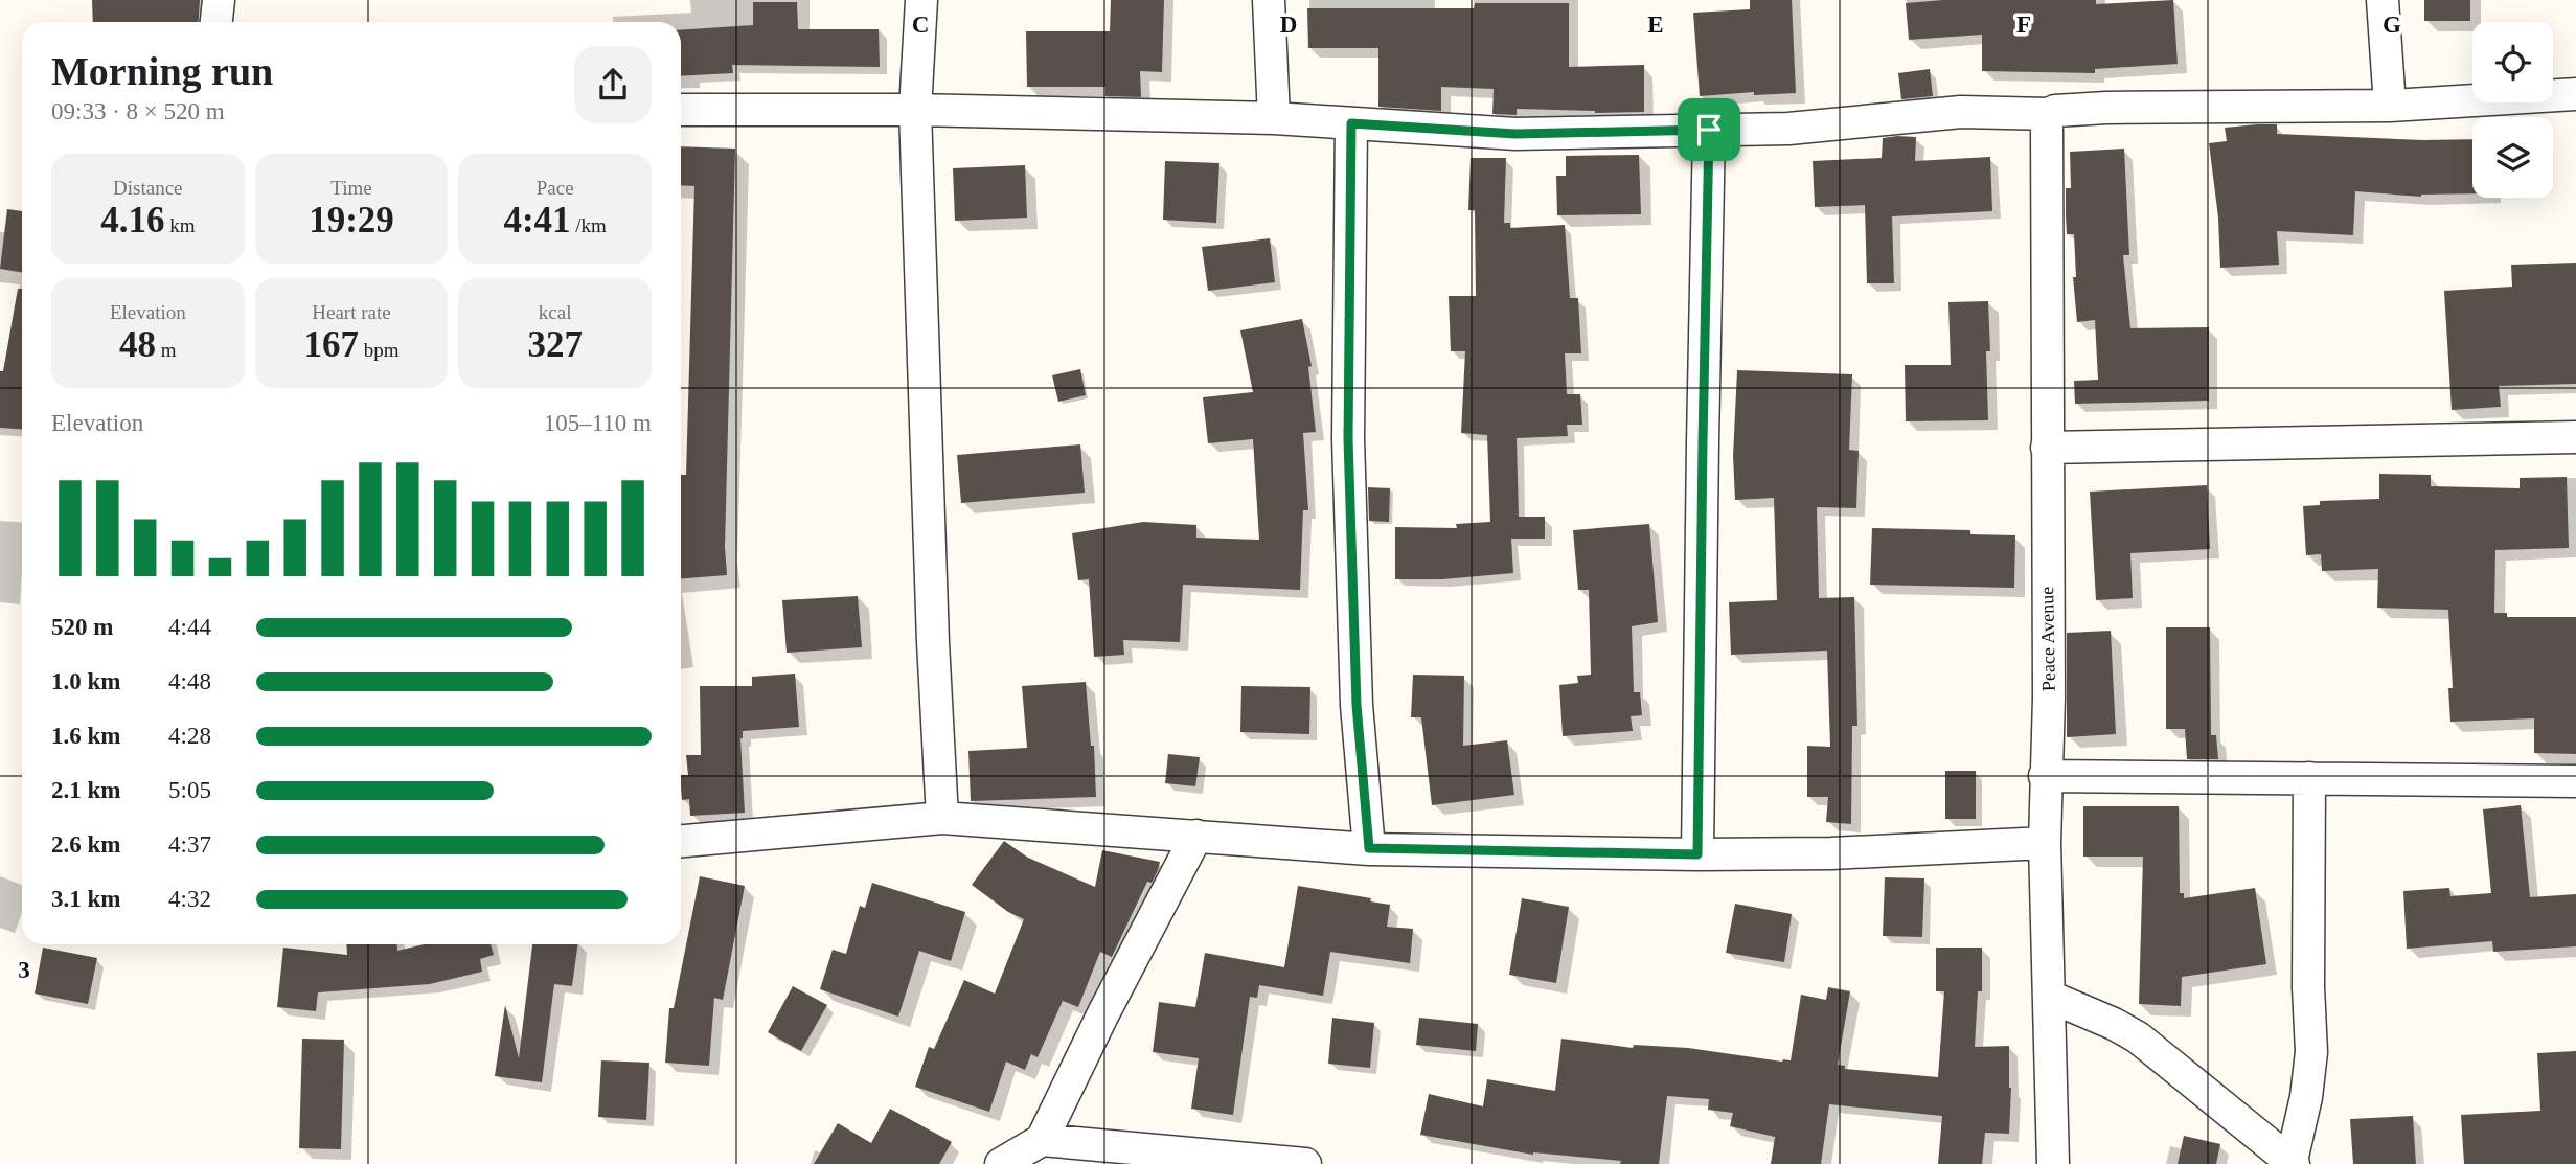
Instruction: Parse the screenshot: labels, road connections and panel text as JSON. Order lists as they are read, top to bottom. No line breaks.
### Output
{"streets":{"street":["Peace Avenue"]},"page":{"heading":["Morning run","09:33 · 8 × 520 m"],"stats":[["Distance","4.16 km"],["Time","19:29"],["Pace","4:41 /km"],["Elevation","48 m"],["Heart rate","167 bpm"],["kcal","327"]],"chart":["Elevation","105–110 m"],"list":[{"name":"520 m","note":"4:44"},{"name":"1.0 km","note":"4:48"},{"name":"1.6 km","note":"4:28"},{"name":"2.1 km","note":"5:05"},{"name":"2.6 km","note":"4:37"},{"name":"3.1 km","note":"4:32"}]},"grid":{"columns":["C","D","E","F","G"],"rows":["3"]}}
